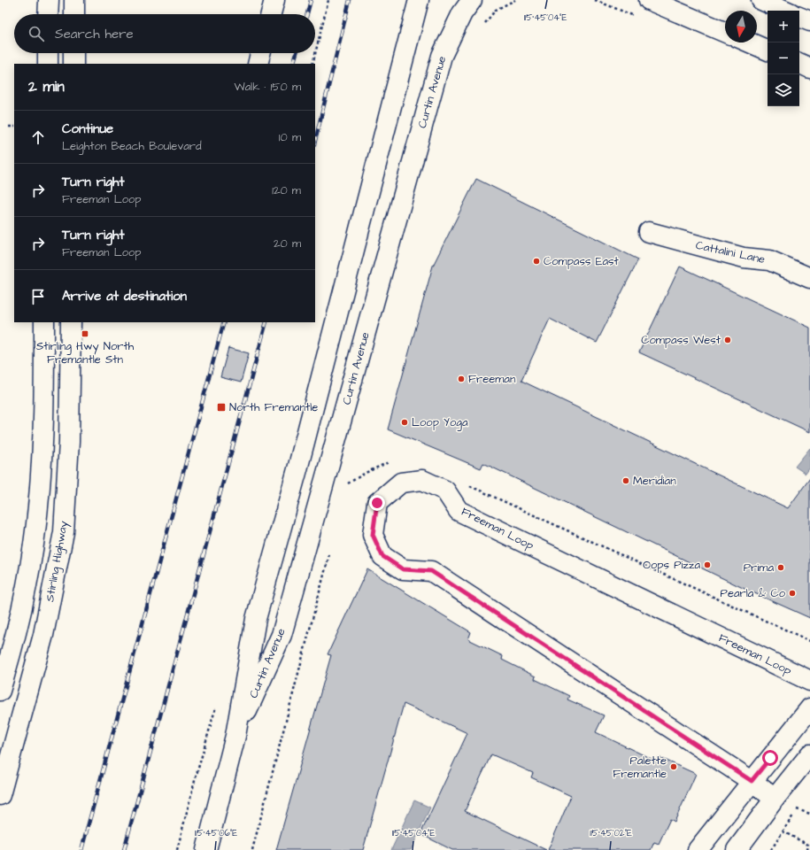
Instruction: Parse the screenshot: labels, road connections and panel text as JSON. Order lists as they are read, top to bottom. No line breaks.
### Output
{"streets":{"main road":["Curtin Avenue","Cattalini Lane","Freeman Loop","Stirling Highway"]},"places":{"other":["Compass East","Compass West","Freeman","Loop Yoga","Meridian","Oops Pizza","Prima","Pearla & Co","Palette Fremantle"],"transit":["Stirling Hwy North Fremantle Stn","North Fremantle"]},"north":"bottom","page":{"map_buttons":["+","−"],"search":"Search here","heading":["2 min","Walk · 150 m"],"list":[["Continue","Leighton Beach Boulevard","10 m"],["Turn right","Freeman Loop","120 m"],["Turn right","Freeman Loop","20 m"],"Arrive at destination"]},"coordinates":["115°45'04\"E","115°45'06\"E","115°45'02\"E"]}
